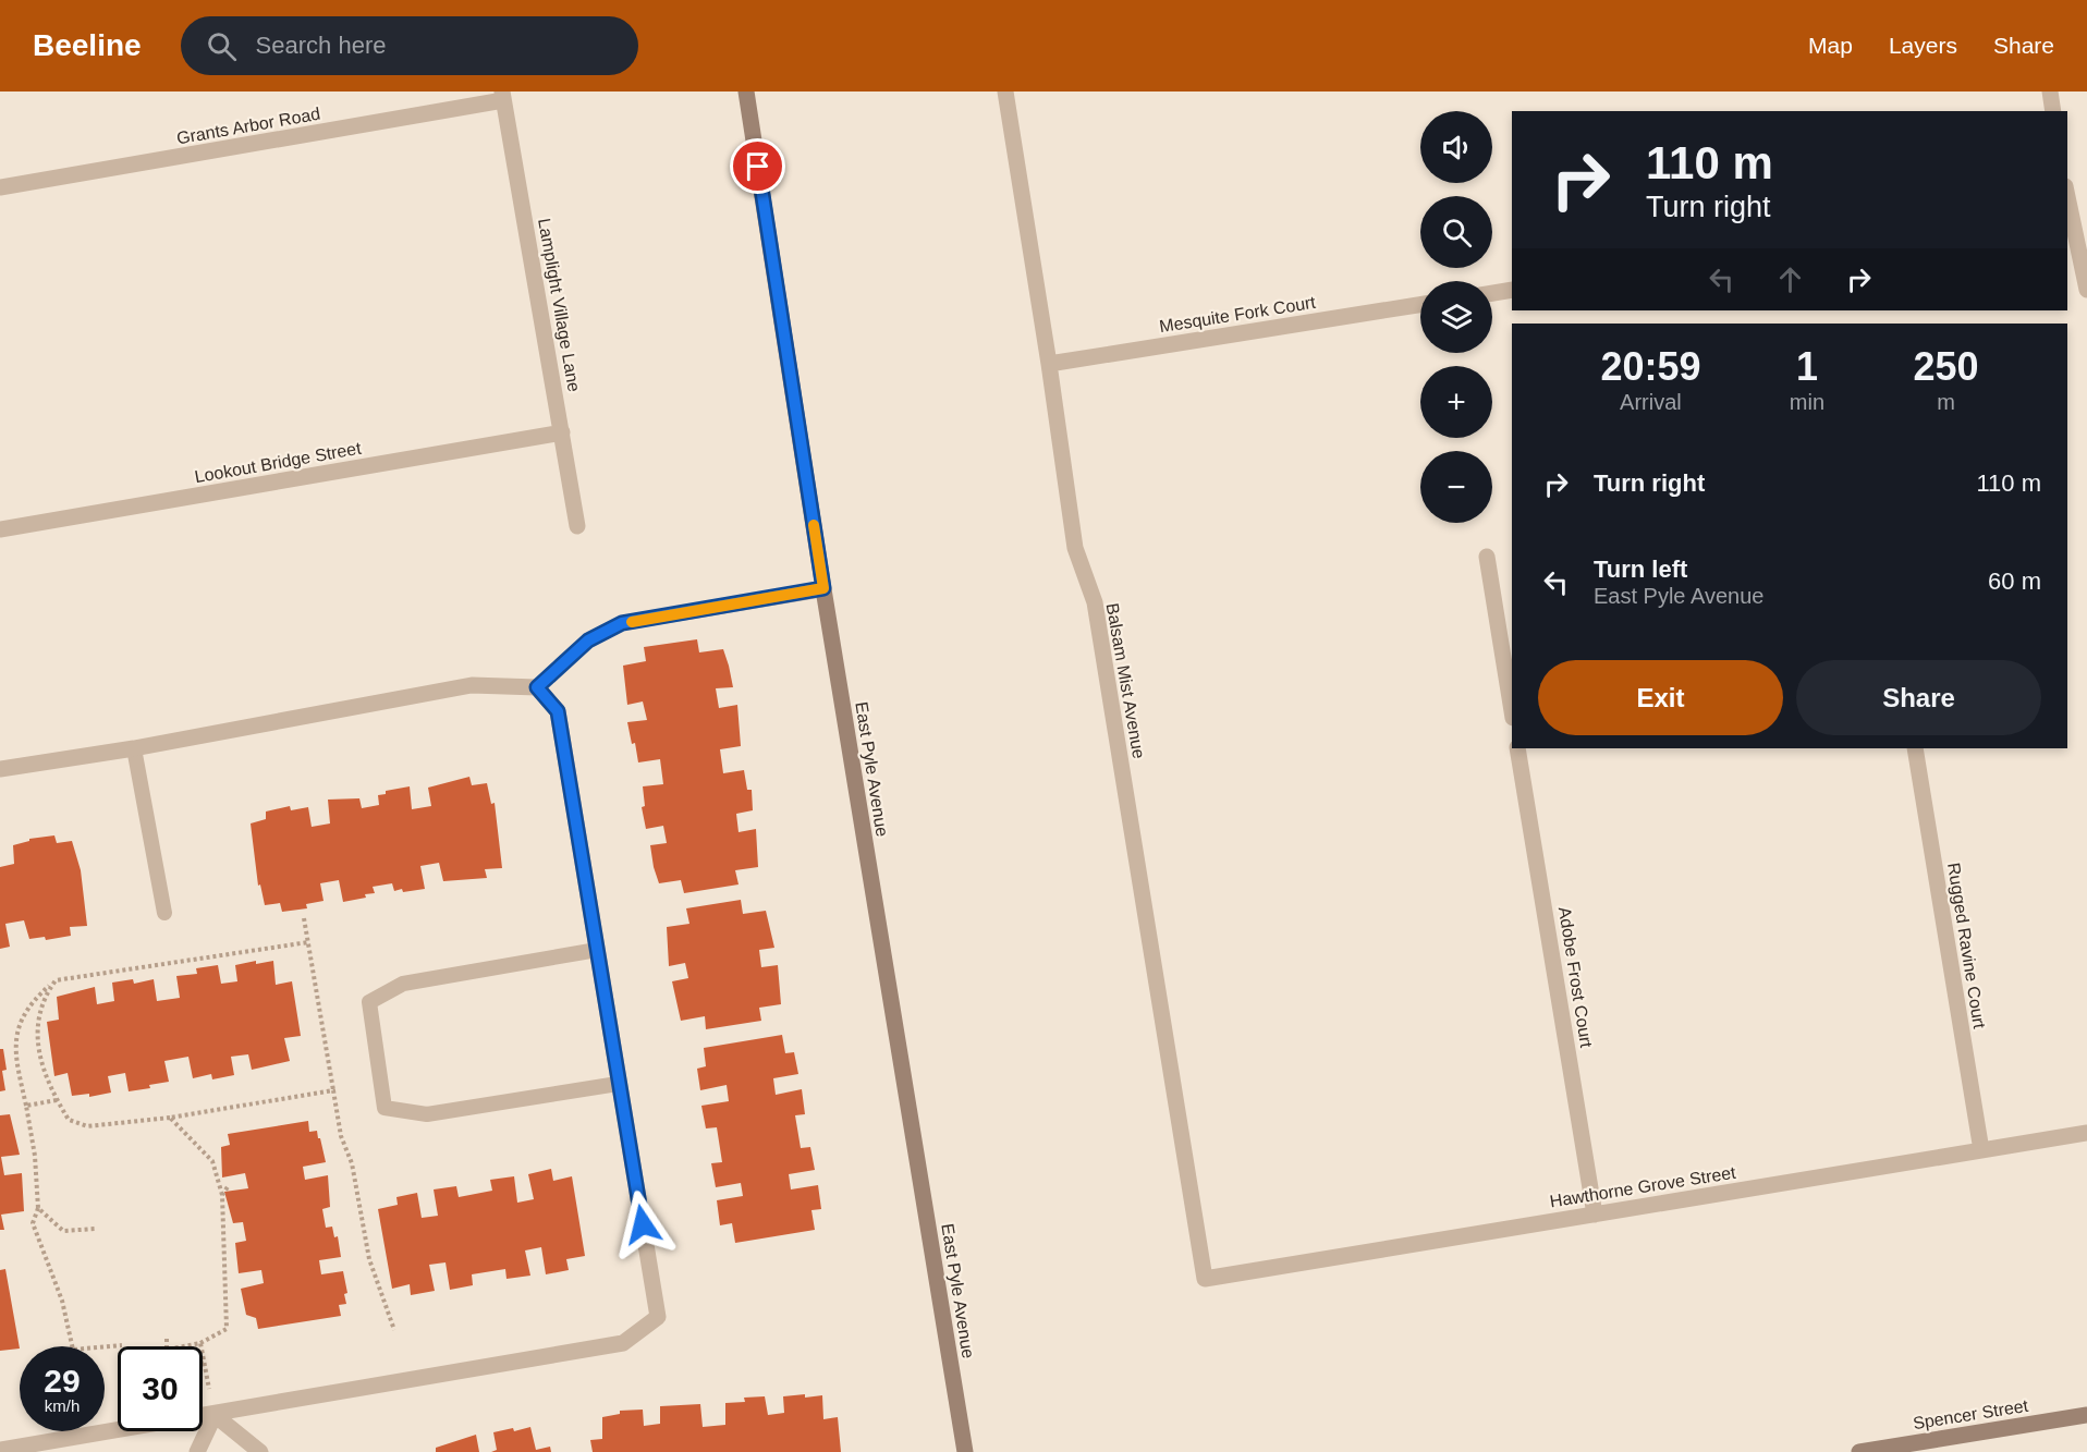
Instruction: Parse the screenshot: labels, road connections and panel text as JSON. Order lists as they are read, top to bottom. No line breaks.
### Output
{"streets":{"street":["Grants Arbor Road","Lamplight Village Lane","Mesquite Fork Court","Lookout Bridge Street","Balsam Mist Avenue","East Pyle Avenue","Rugged Ravine Court","Adobe Frost Court","Hawthorne Grove Street","Spencer Street"]},"crossings":[["Grants Arbor Road","Lamplight Village Lane"],["Lamplight Village Lane","Lookout Bridge Street"],["Mesquite Fork Court","Balsam Mist Avenue"],["Balsam Mist Avenue","Hawthorne Grove Street"],["Rugged Ravine Court","Hawthorne Grove Street"],["Adobe Frost Court","Hawthorne Grove Street"]],"page":{"header":"Beeline","search":"Search here","nav":["Map","Layers","Share"],"map_buttons":["+","−"],"turn":["110 m","Turn right"],"eta":["20:59","Arrival","1","min","250","m"],"list":[{"name":"Turn right","value":"110 m"},{"name":"Turn left","note":"East Pyle Avenue","value":"60 m"}],"buttons":["Exit","Share"],"speed":"29 km/h","limit":"30"}}
